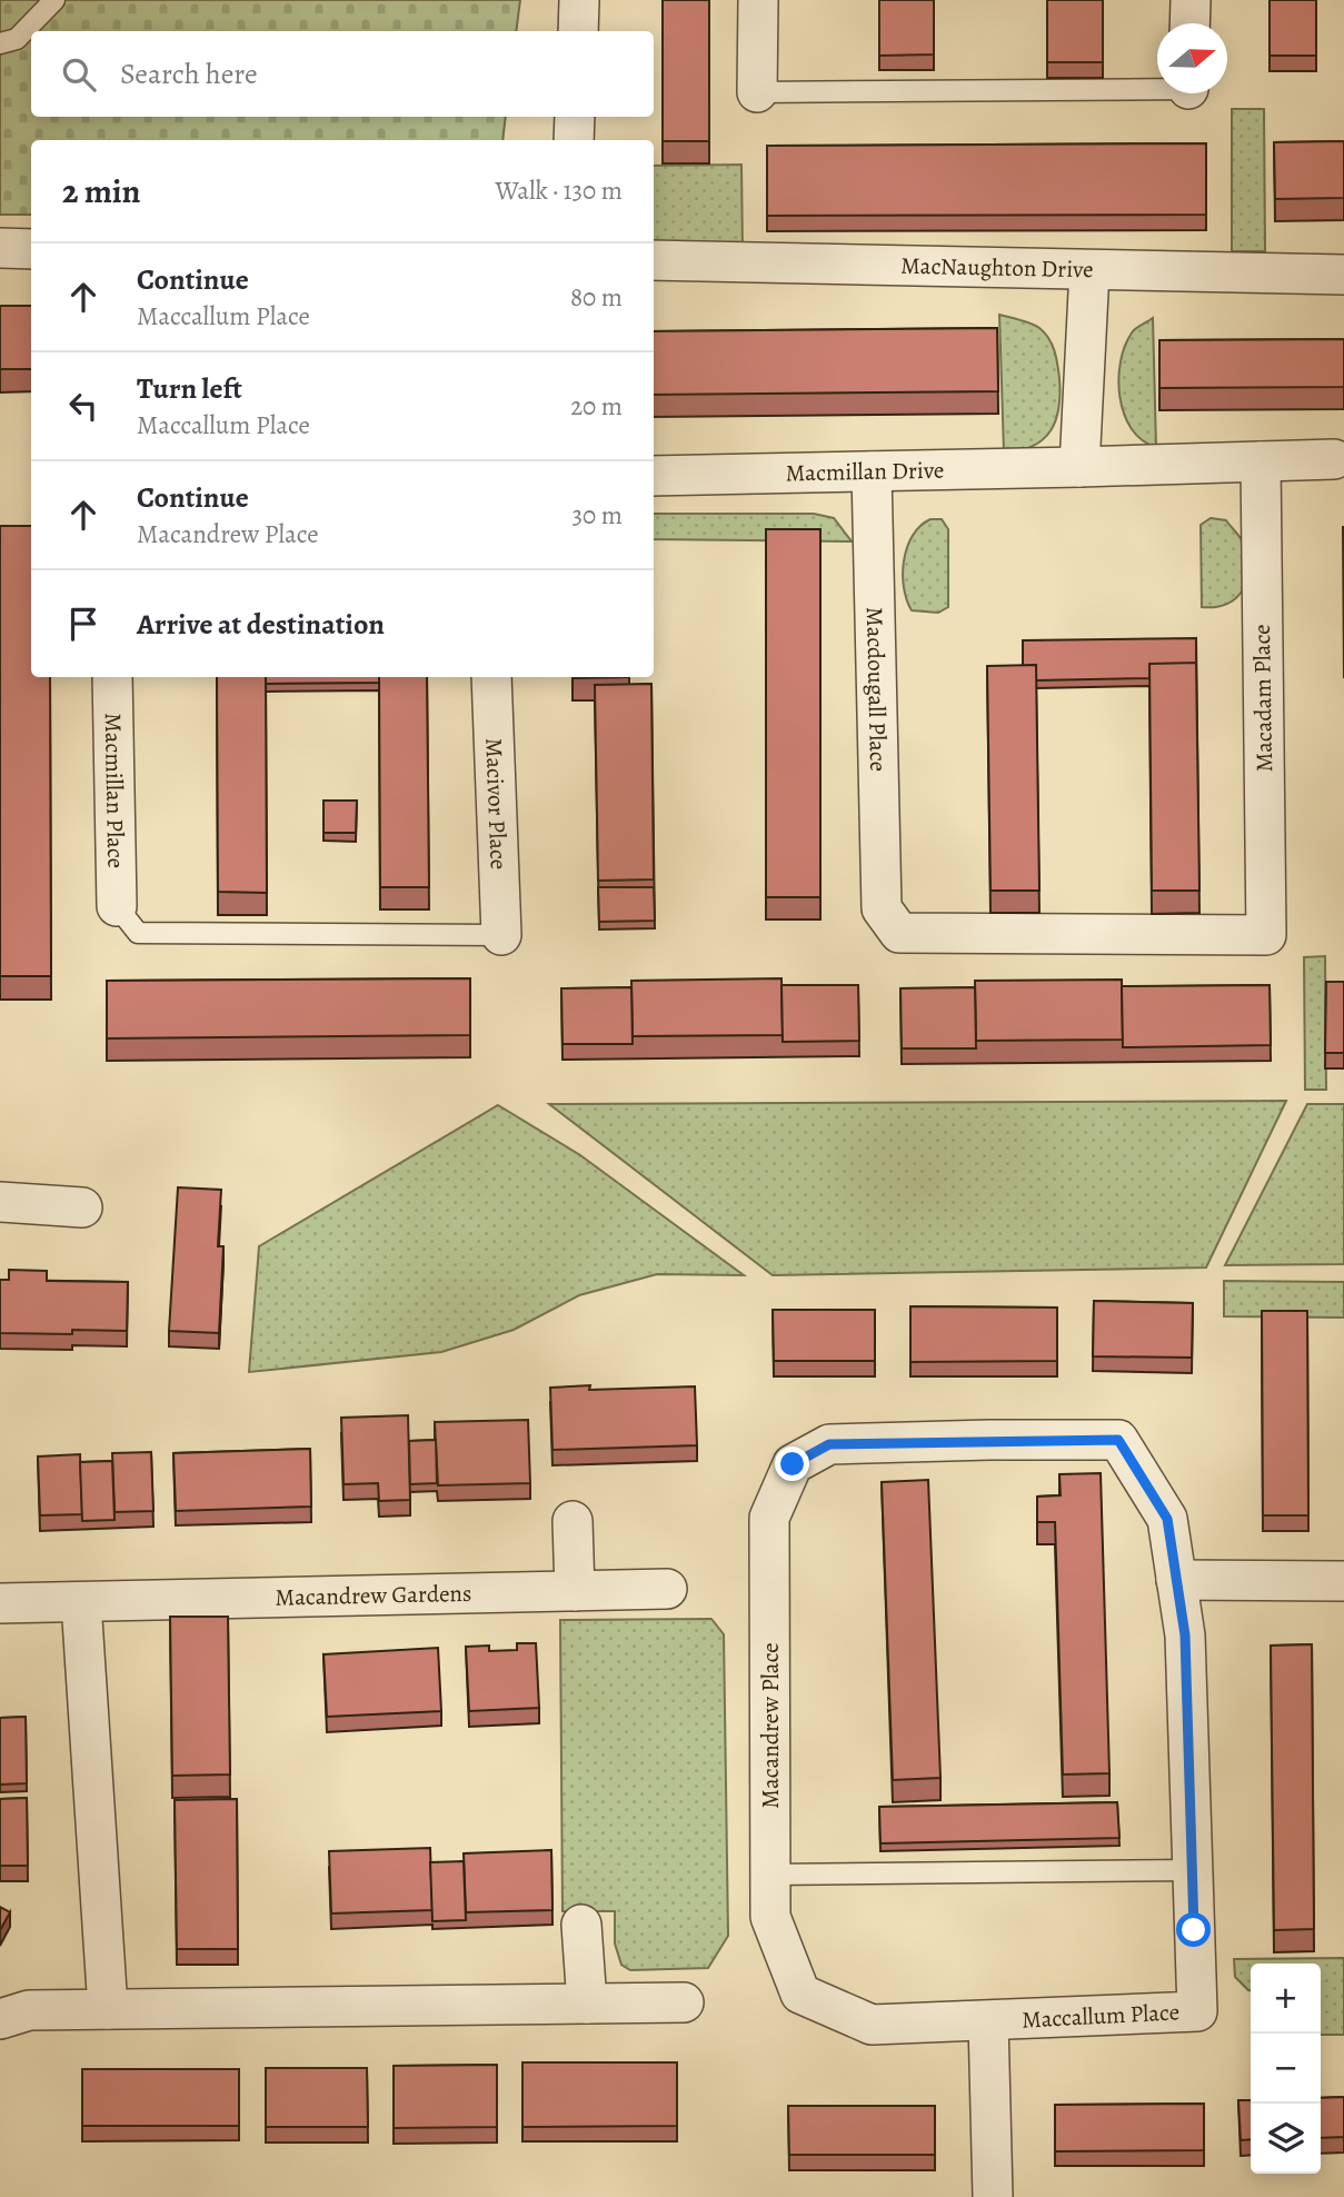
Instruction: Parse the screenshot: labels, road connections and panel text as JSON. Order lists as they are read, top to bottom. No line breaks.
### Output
{"streets":{"street":["MacNaughton Drive","Macmillan Drive","Macdougall Place","Macadam Place","Macmillan Place","Macivor Place","Macandrew Gardens","Macandrew Place","Maccallum Place"]},"crossings":[["Macmillan Drive","Macdougall Place"],["Macmillan Drive","Macadam Place"],["Macdougall Place","Macadam Place"],["Macandrew Place","Maccallum Place"]],"north":"right","page":{"search":"Search here","heading":["2 min","Walk · 130 m"],"list":[["Continue","Maccallum Place","80 m"],["Turn left","Maccallum Place","20 m"],["Continue","Macandrew Place","30 m"],"Arrive at destination"],"map_buttons":["+","−"]}}
